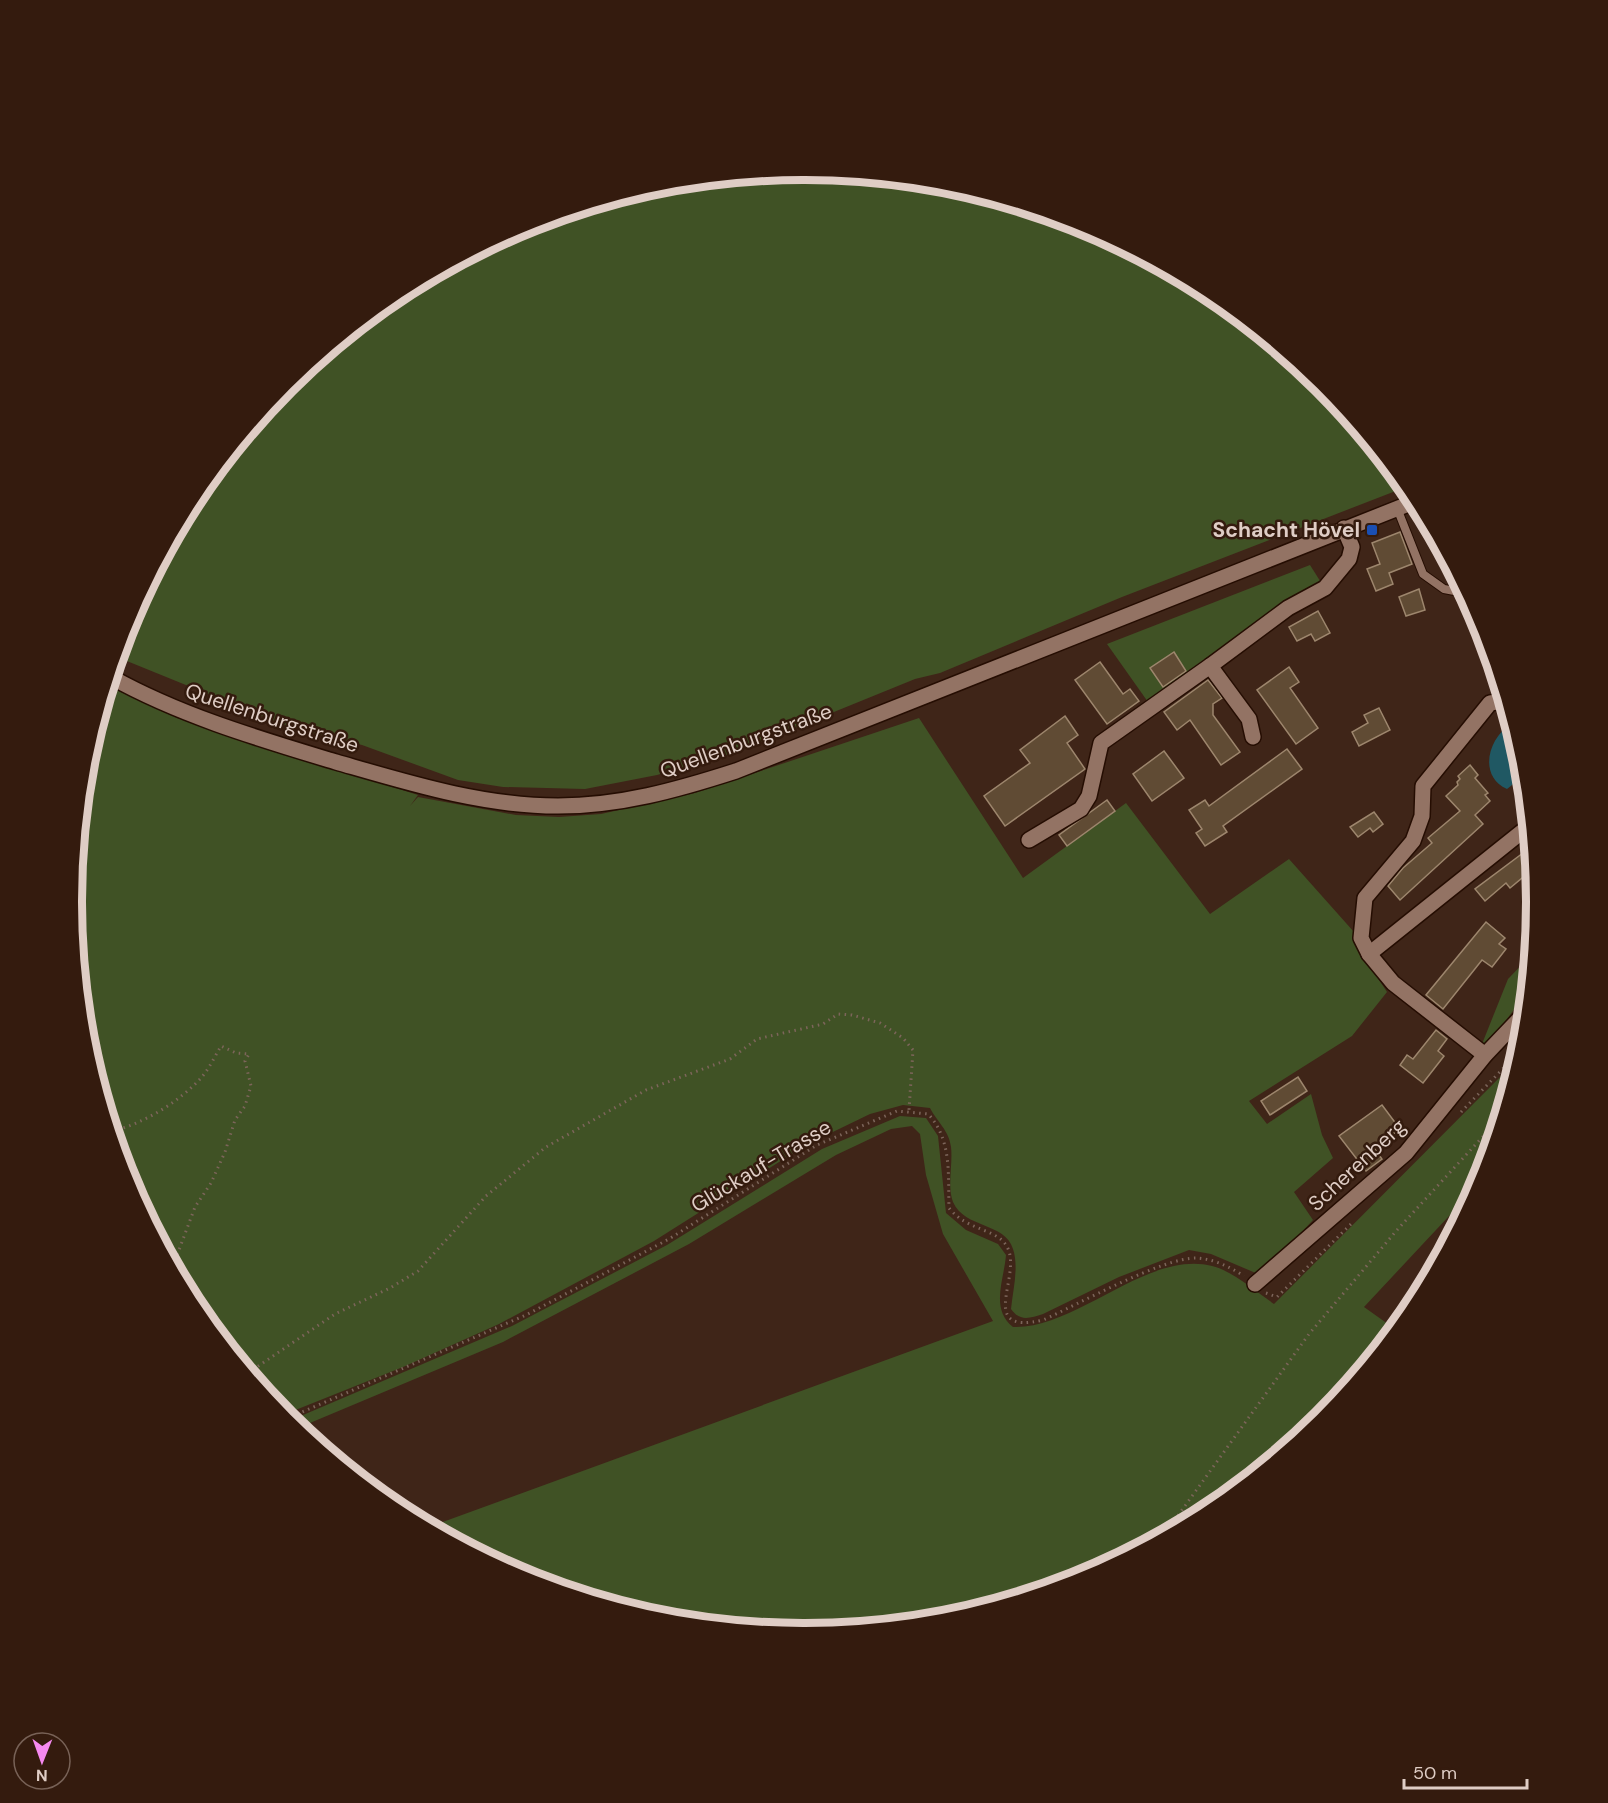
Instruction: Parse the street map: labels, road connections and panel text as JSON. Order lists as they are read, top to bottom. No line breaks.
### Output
{"streets":{"street":["Quellenburgstraße","Scherenberg"],"path":["Glückauf-Trasse"]},"places":{"transit":["Schacht Hövel"]},"scale_bar":"50 m","north":"bottom"}
